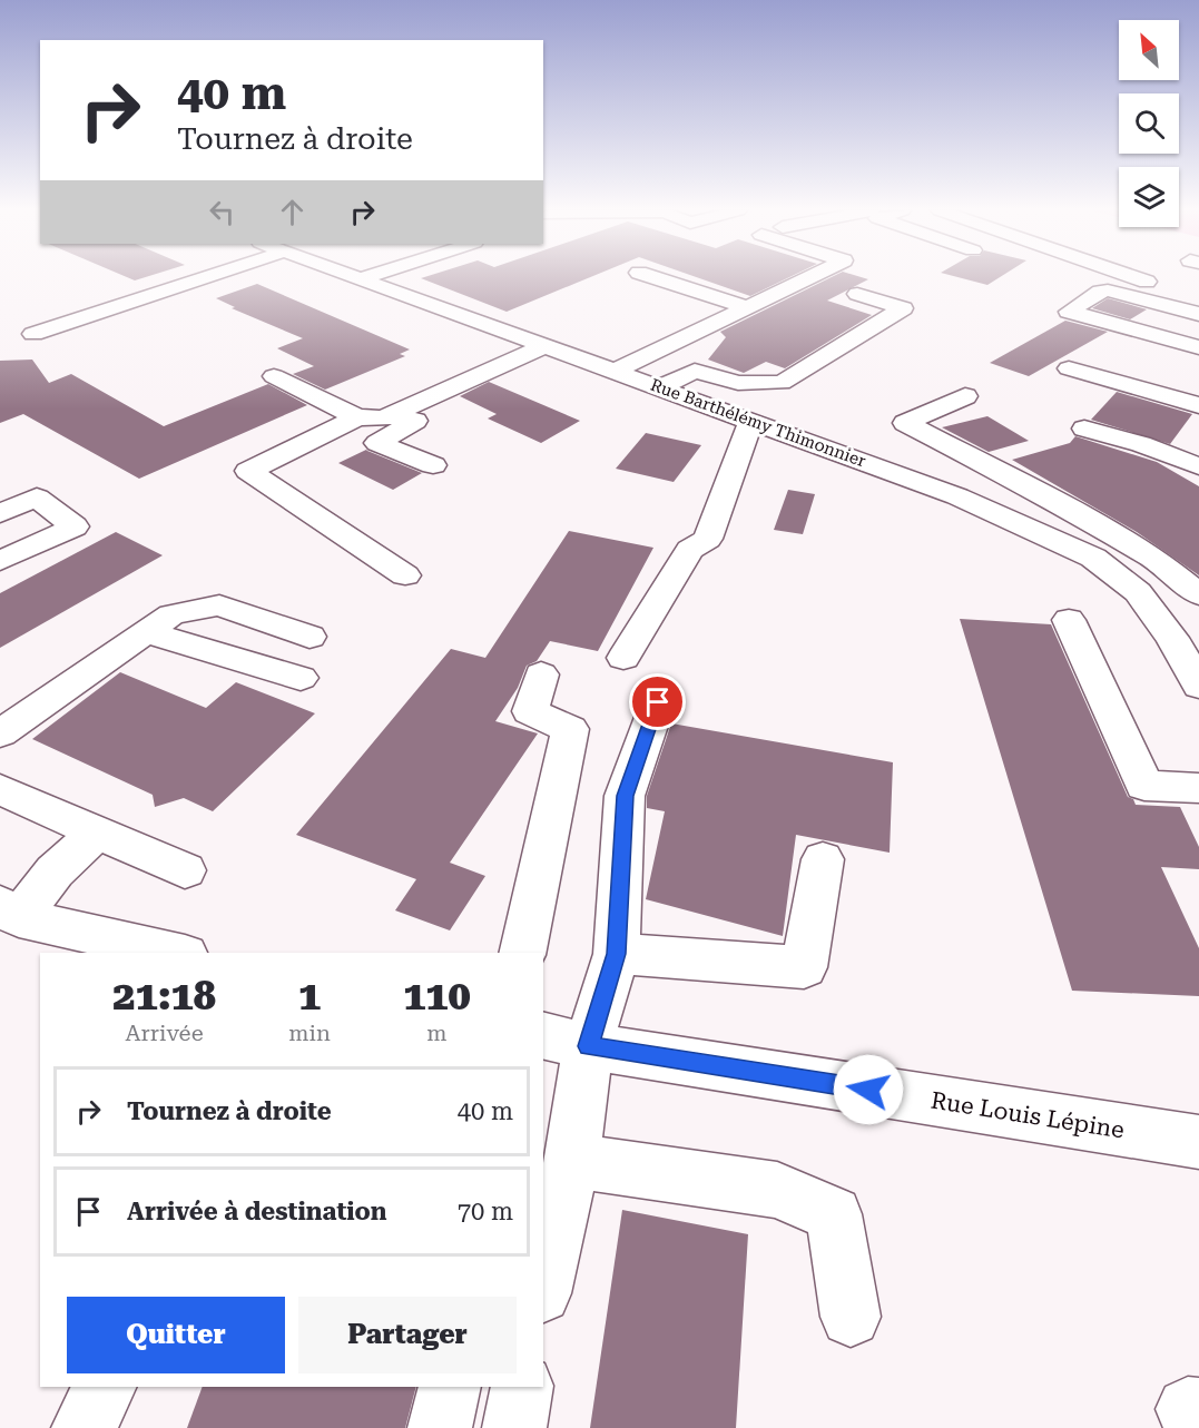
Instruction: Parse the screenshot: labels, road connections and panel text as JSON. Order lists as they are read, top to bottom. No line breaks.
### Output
{"streets":{"street":["Rue Barthélémy Thimonnier","Rue Louis Lépine"]},"north":"top left","page":{"turn":["40 m","Tournez à droite"],"eta":["21:18","Arrivée","1","min","110","m"],"list":[{"name":"Tournez à droite","value":"40 m"},{"name":"Arrivée à destination","value":"70 m"}],"buttons":["Quitter","Partager"]}}
